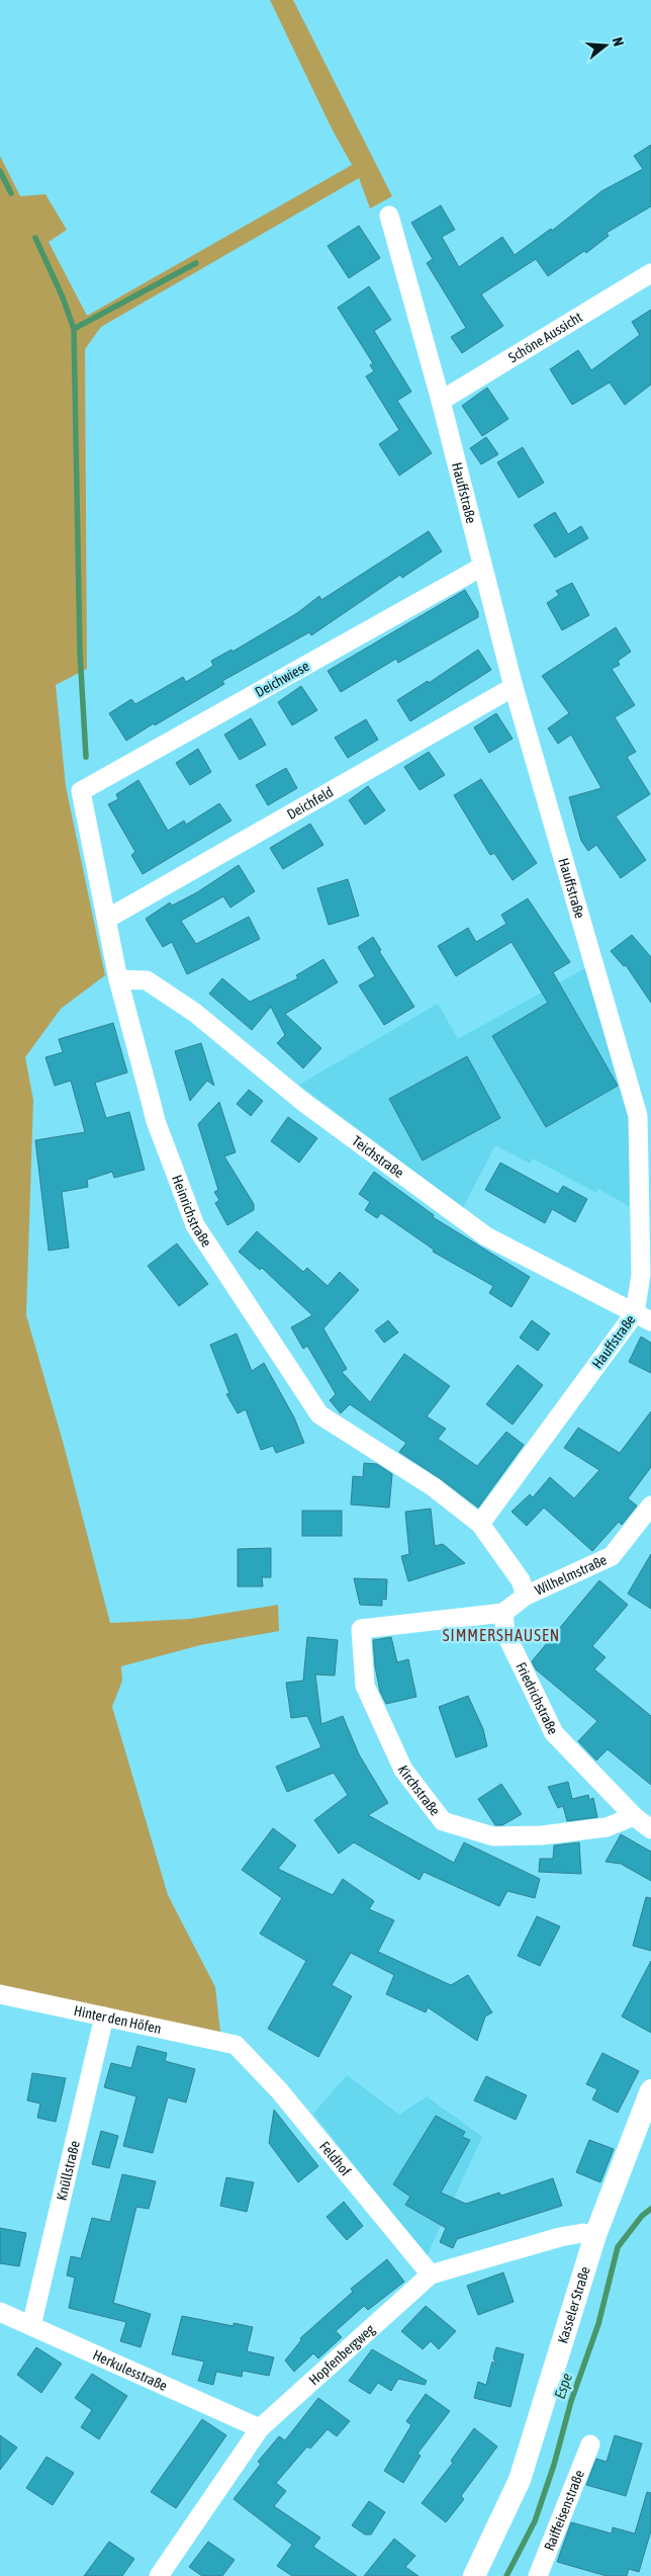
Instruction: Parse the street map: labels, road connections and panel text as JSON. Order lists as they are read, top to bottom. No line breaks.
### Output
{"streets":{"street":["Schöne Aussicht","Hauffstraße","Deichwiese","Deichfeld","Teichstraße","Heinrichstraße","Wilhelmstraße","Friedrichstraße","Kirchstraße","Hinter den Höfen","Feldhof","Knüllstraße","Kasseler Straße","Hopfenbergweg","Herkulesstraße","Raiffeisenstraße"]},"crossings":[["Schöne Aussicht","Hauffstraße"],["Hauffstraße","Deichwiese"],["Hauffstraße","Deichfeld"],["Hauffstraße","Teichstraße"],["Hauffstraße","Heinrichstraße"],["Deichwiese","Heinrichstraße"],["Deichfeld","Heinrichstraße"],["Teichstraße","Heinrichstraße"],["Friedrichstraße","Kirchstraße"],["Hinter den Höfen","Feldhof"],["Hinter den Höfen","Knüllstraße"],["Feldhof","Hopfenbergweg"],["Knüllstraße","Herkulesstraße"],["Kasseler Straße","Hopfenbergweg"],["Hopfenbergweg","Herkulesstraße"]],"districts":["SIMMERSHAUSEN"],"water":["Espe"],"north":"right"}
